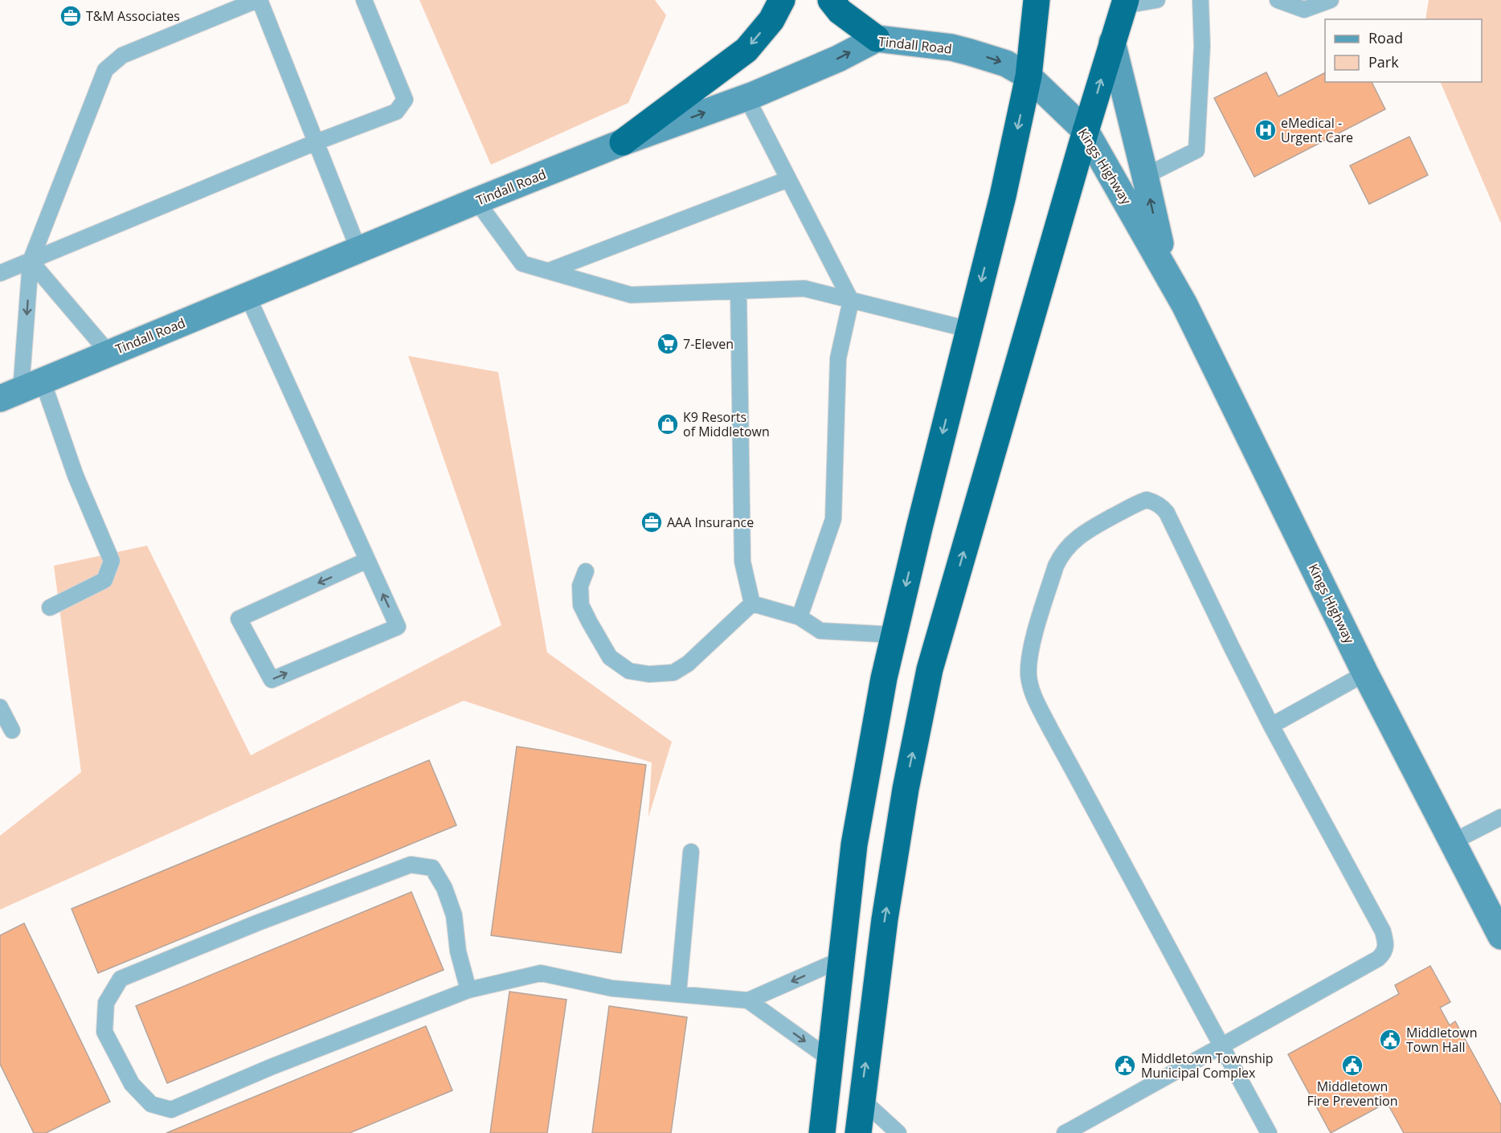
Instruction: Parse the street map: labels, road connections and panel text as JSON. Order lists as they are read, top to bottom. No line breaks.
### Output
{"streets":{"street":["Tindall Road","Kings Highway"]},"crossings":[["Tindall Road","Kings Highway"]],"one_way":["Tindall Road"],"places":{"office":["T&M Associates","AAA Insurance"],"hospital":["eMedical - Urgent Care"],"supermarket":["7-Eleven"],"shop":["K9 Resorts of Middletown"],"public building":["Middletown Town Hall","Middletown Township Municipal Complex","Middletown Fire Prevention"]},"legend":["Road","Park"]}
